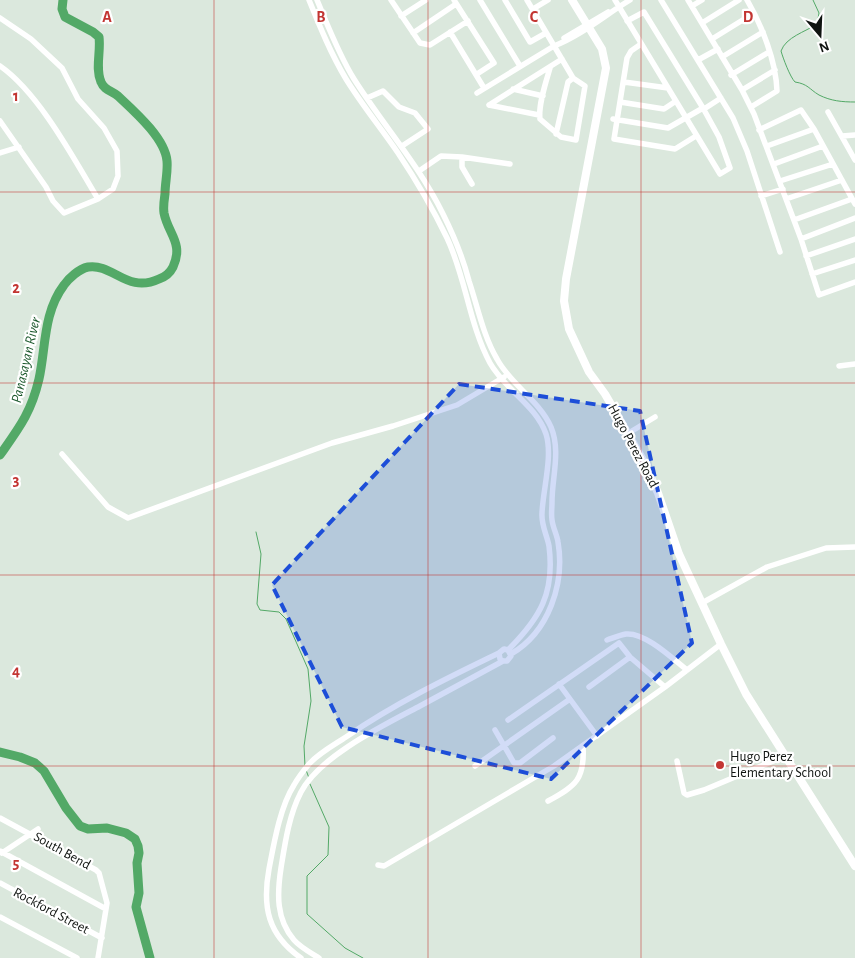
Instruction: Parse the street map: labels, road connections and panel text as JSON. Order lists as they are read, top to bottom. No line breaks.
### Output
{"streets":{"street":["Hugo Perez Road","South Bend","Rockford Street"]},"crossings":[["South Bend","Rockford Street"]],"water":["Panasayan River"],"places":["Hugo Perez Elementary School"],"north":"bottom","grid":{"columns":["A","B","C","D"],"rows":["1","2","3","4","5"]}}
